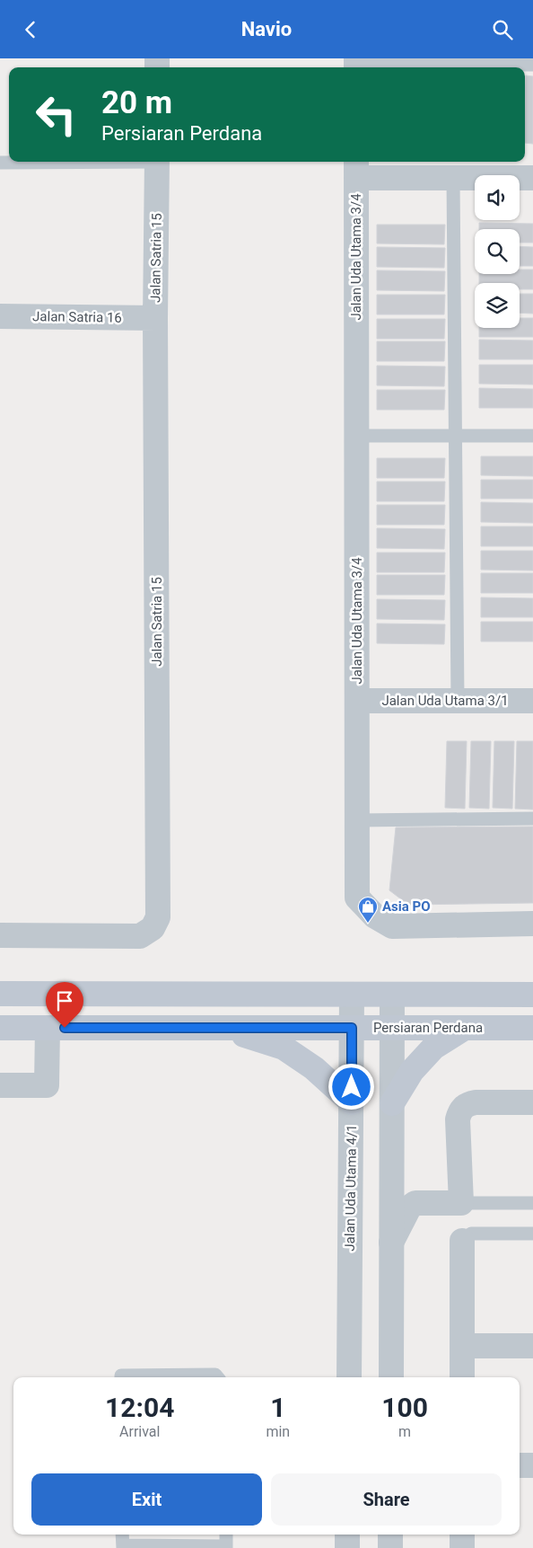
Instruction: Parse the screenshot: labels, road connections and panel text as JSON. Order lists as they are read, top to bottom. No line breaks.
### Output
{"streets":{"main road":["Persiaran Perdana"],"street":["Jalan Uda Utama 3/4","Jalan Satria 15","Jalan Satria 16","Jalan Uda Utama 3/1","Jalan Uda Utama 4/1"]},"crossings":[["Jalan Uda Utama 3/4","Jalan Uda Utama 3/1"],["Jalan Satria 15","Jalan Satria 16"],["Persiaran Perdana","Jalan Uda Utama 4/1"]],"places":{"shop":["Asia PO"]},"page":{"header":"Navio","turn":["20 m","Persiaran Perdana"],"eta":["12:04","Arrival","1","min","100","m"],"buttons":["Exit","Share"]}}
